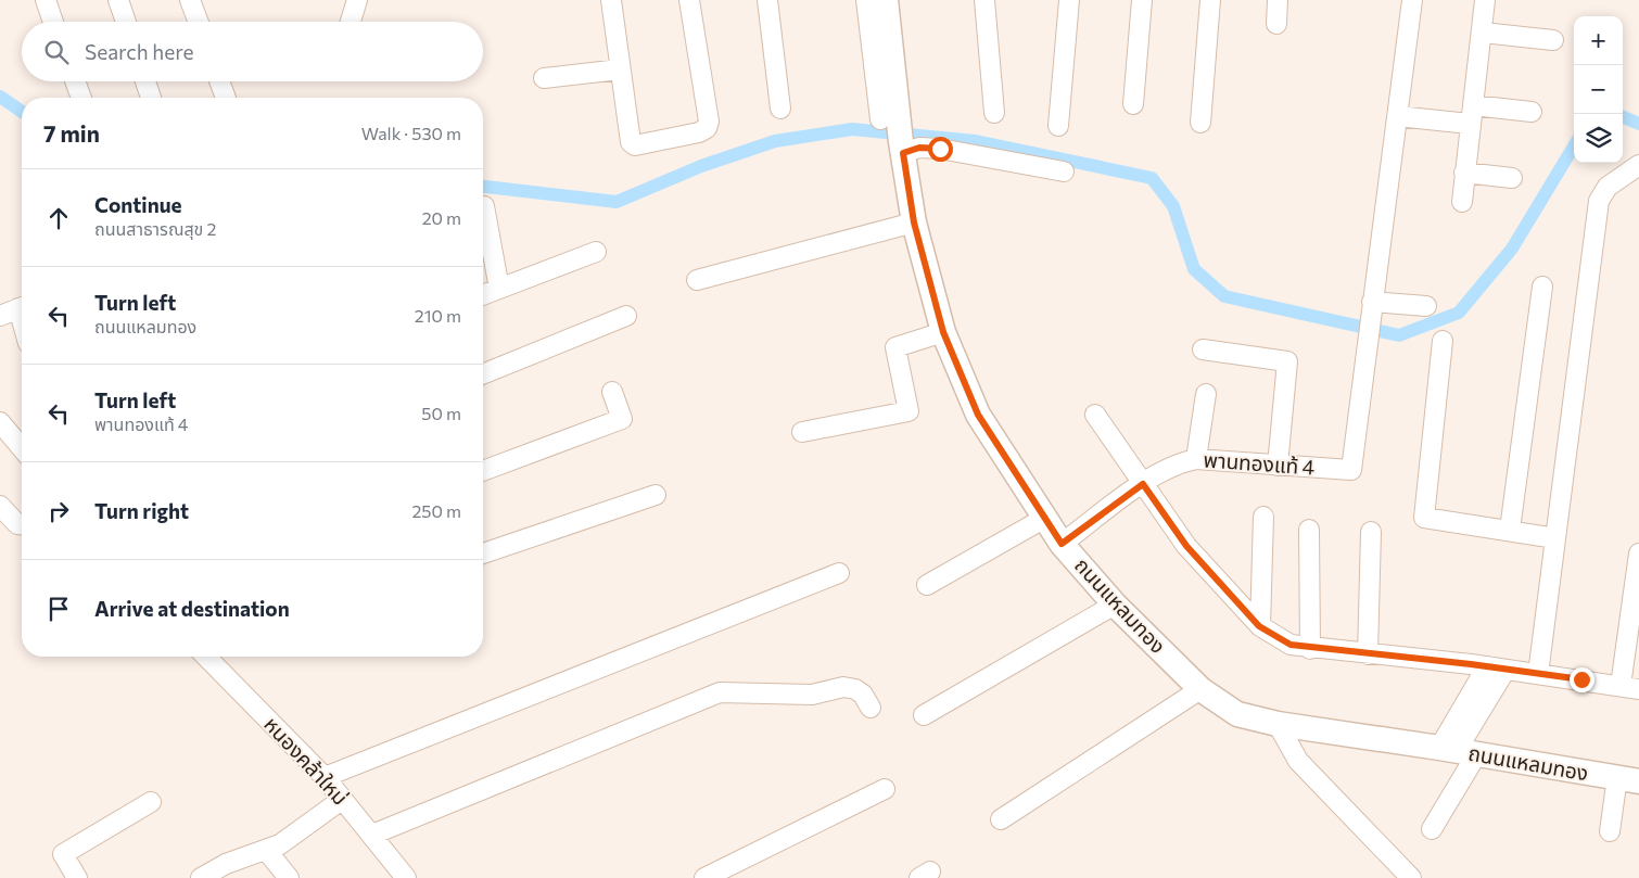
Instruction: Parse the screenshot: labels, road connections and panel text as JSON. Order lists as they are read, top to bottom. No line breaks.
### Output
{"streets":{"main road":["ถนนแหลมทอง"],"street":["พานทองแท้ 4","หนองคล้าใหม่"]},"crossings":[["พานทองแท้ 4","ถนนแหลมทอง"]],"page":{"map_buttons":["+","−"],"search":"Search here","heading":["7 min","Walk · 530 m"],"list":[["Continue","ถนนสาธารณสุข 2","20 m"],["Turn left","ถนนแหลมทอง","210 m"],["Turn left","พานทองแท้ 4","50 m"],["Turn right","250 m"],"Arrive at destination"]}}
